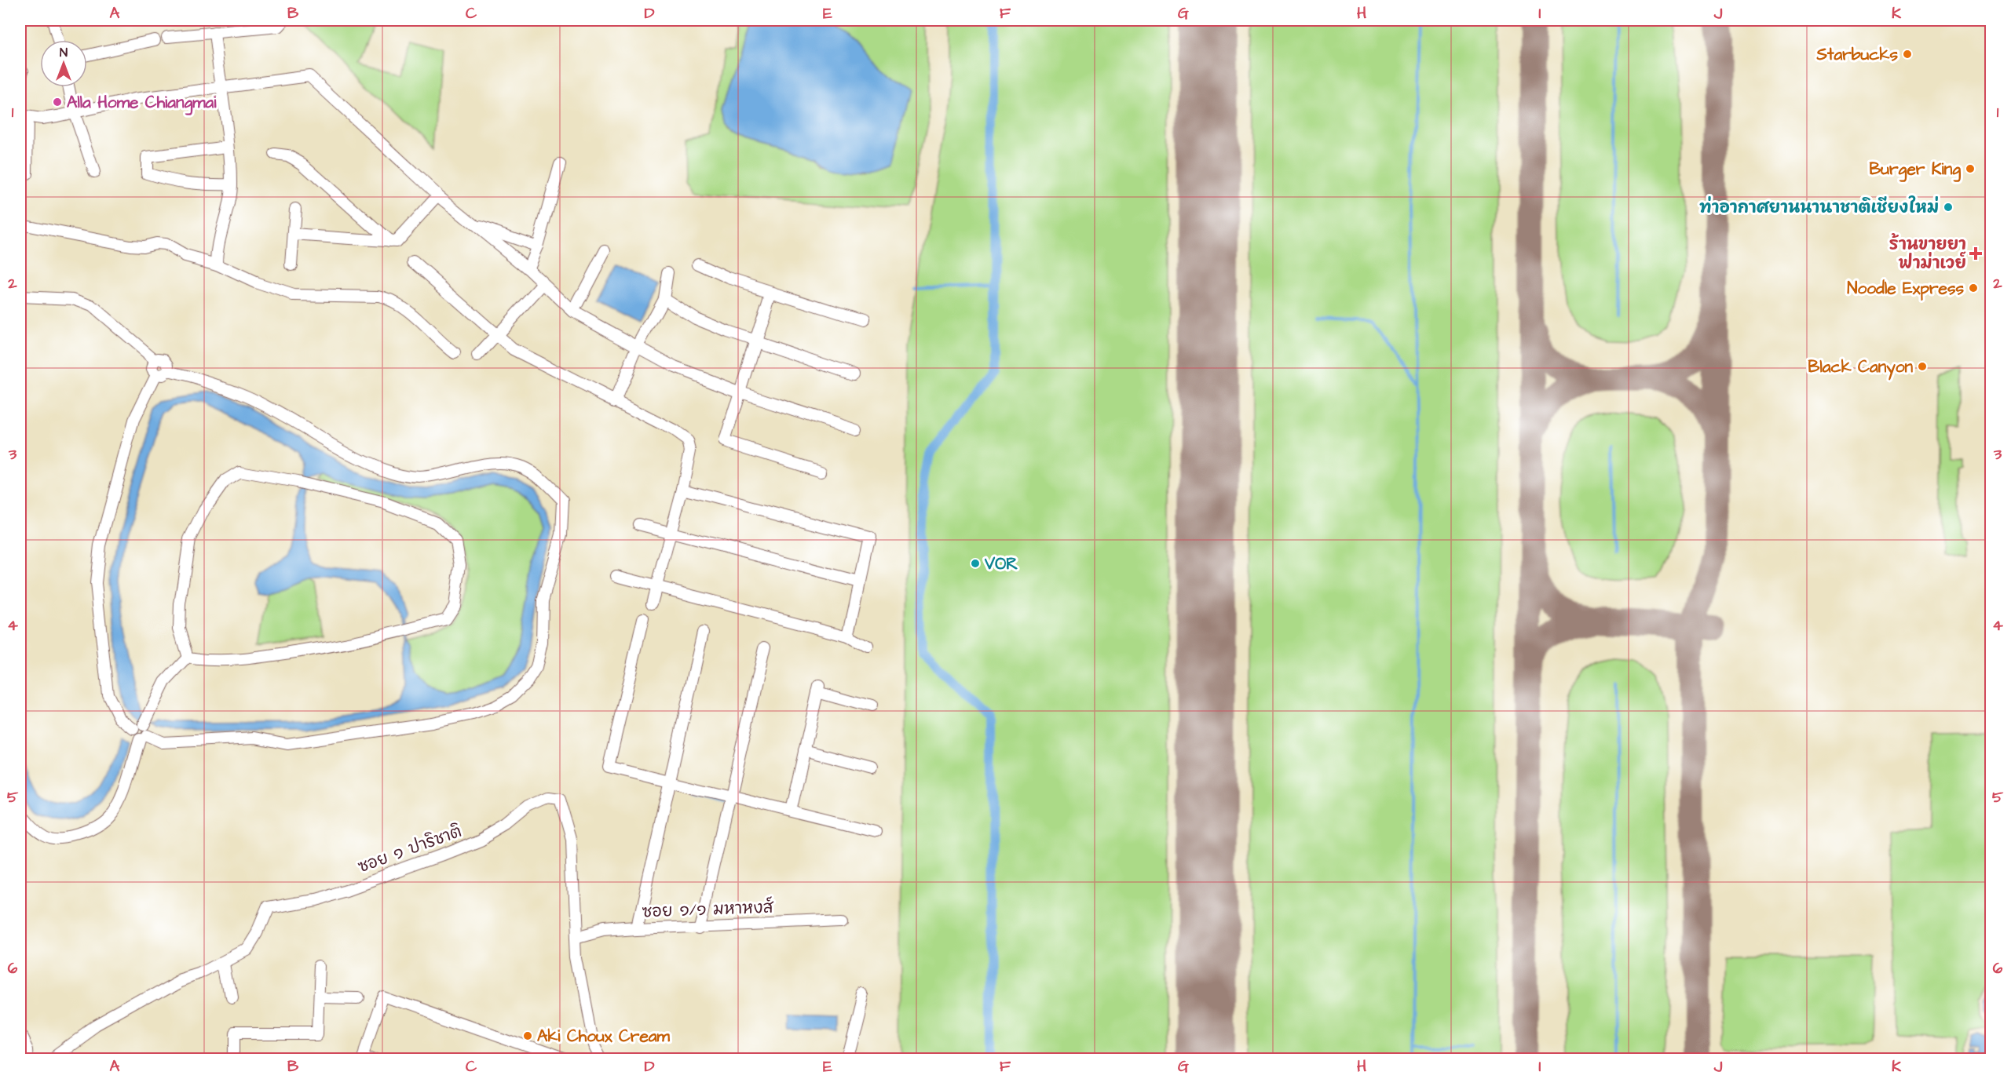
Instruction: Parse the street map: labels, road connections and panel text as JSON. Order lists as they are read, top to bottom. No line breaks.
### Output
{"streets":{"street":["ซอย ๑ ปาริชาติ","ซอย ๑/๑ มหาหงส์"]},"crossings":[["ซอย ๑ ปาริชาติ","ซอย ๑/๑ มหาหงส์"]],"places":{"other":["Starbucks","Alla Home Chiangmai","Burger King","ท่าอากาศยานนานาชาติเชียงใหม่","Noodle Express","Black Canyon","VOR","Aki Choux Cream"],"health":["ร้านขายยา ฟาม่าเวย์"]},"north":"top","grid":{"columns":["A","B","C","D","E","F","G","H","I","J","K"],"rows":["1","2","3","4","5","6"]}}
